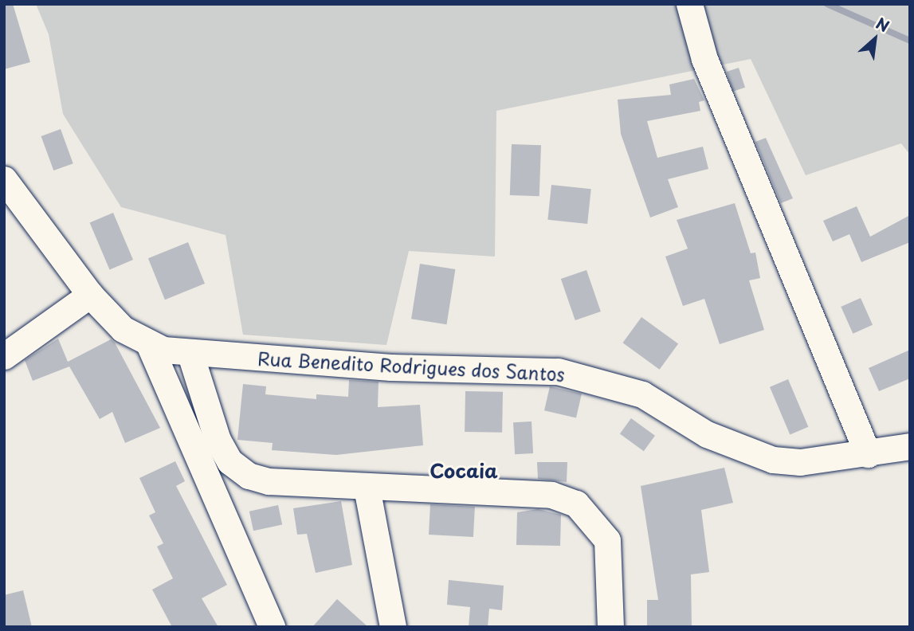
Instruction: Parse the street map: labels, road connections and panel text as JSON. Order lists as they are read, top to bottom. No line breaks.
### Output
{"streets":{"street":["Rua Benedito Rodrigues dos Santos"]},"districts":["Cocaia"],"north":"top right"}
